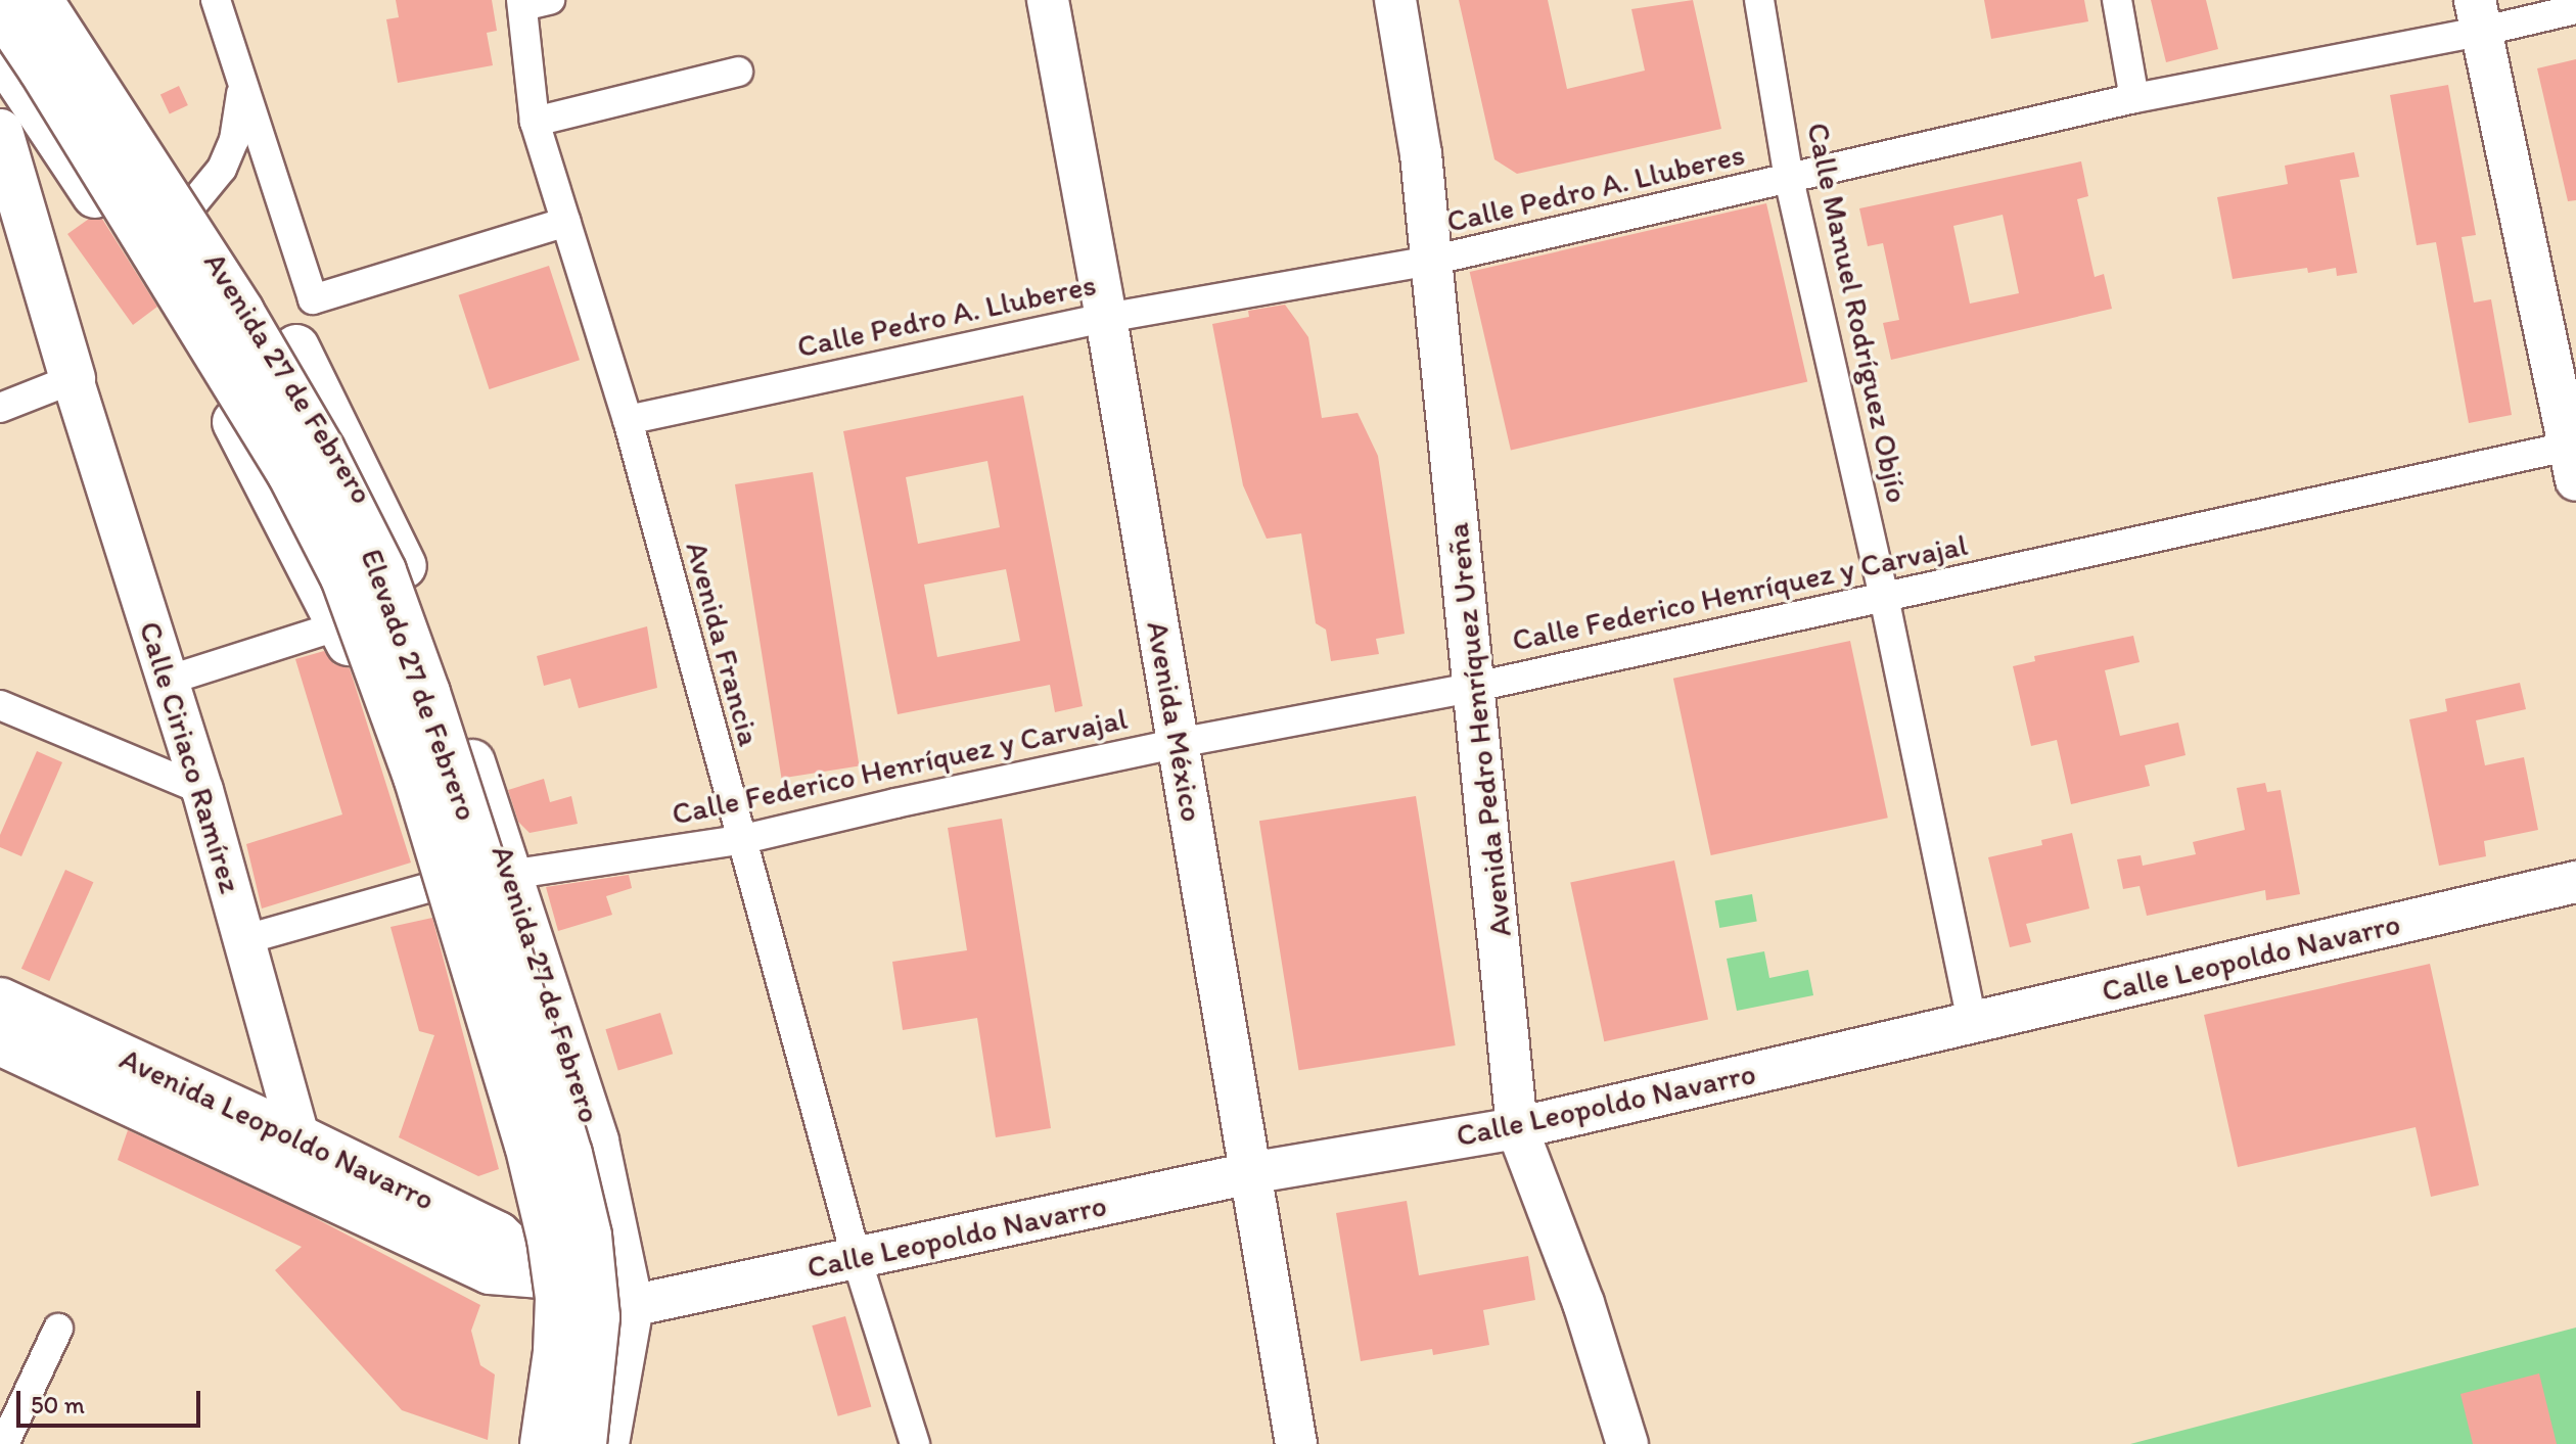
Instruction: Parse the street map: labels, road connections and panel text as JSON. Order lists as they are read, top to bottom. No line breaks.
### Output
{"streets":{"main road":["Avenida 27 de Febrero","Elevado 27 de Febrero","Avenida México","Avenida Pedro Henríquez Ureña","Calle Ciriaco Ramírez","Calle Leopoldo Navarro","Avenida Leopoldo Navarro"],"street":["Calle Pedro A. Lluberes","Calle Manuel Rodríguez Objío","Calle Federico Henríquez y Carvajal","Avenida Francia"]},"crossings":[["Calle Pedro A. Lluberes","Calle Manuel Rodríguez Objío"],["Calle Pedro A. Lluberes","Avenida Francia"],["Calle Pedro A. Lluberes","Avenida México"],["Calle Pedro A. Lluberes","Avenida Pedro Henríquez Ureña"],["Calle Manuel Rodríguez Objío","Calle Federico Henríquez y Carvajal"],["Calle Manuel Rodríguez Objío","Calle Leopoldo Navarro"],["Avenida 27 de Febrero","Calle Federico Henríquez y Carvajal"],["Avenida 27 de Febrero","Calle Leopoldo Navarro"],["Avenida 27 de Febrero","Avenida Leopoldo Navarro"],["Calle Federico Henríquez y Carvajal","Avenida Francia"],["Calle Federico Henríquez y Carvajal","Avenida México"],["Calle Federico Henríquez y Carvajal","Avenida Pedro Henríquez Ureña"],["Calle Federico Henríquez y Carvajal","Calle Ciriaco Ramírez"],["Avenida Francia","Calle Leopoldo Navarro"],["Avenida México","Calle Leopoldo Navarro"],["Avenida Pedro Henríquez Ureña","Calle Leopoldo Navarro"],["Calle Ciriaco Ramírez","Avenida Leopoldo Navarro"],["Calle Leopoldo Navarro","Avenida Leopoldo Navarro"]],"scale_bar":"50 m"}
